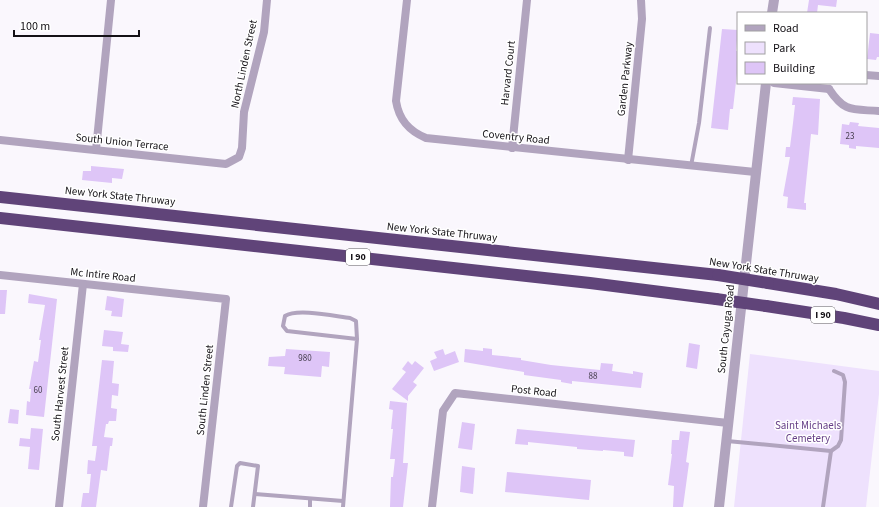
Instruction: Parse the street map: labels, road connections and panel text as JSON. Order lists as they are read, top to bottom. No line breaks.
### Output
{"streets":{"highway":["New York State Thruway","I 90"],"street":["North Linden Street","Harvard Court","Garden Parkway","Coventry Road","South Union Terrace","Mc Intire Road","South Cayuga Road","South Linden Street","Post Road","South Harvest Street"]},"crossings":[["North Linden Street","South Union Terrace"],["Harvard Court","Coventry Road"],["Garden Parkway","Coventry Road"],["Coventry Road","South Cayuga Road"],["Mc Intire Road","South Linden Street"],["Mc Intire Road","South Harvest Street"],["South Cayuga Road","Post Road"]],"parks":["Saint Michaels Cemetery"],"house_numbers":["23","980","88","60"],"legend":["Road","Park","Building"],"scale_bar":"100 m"}
